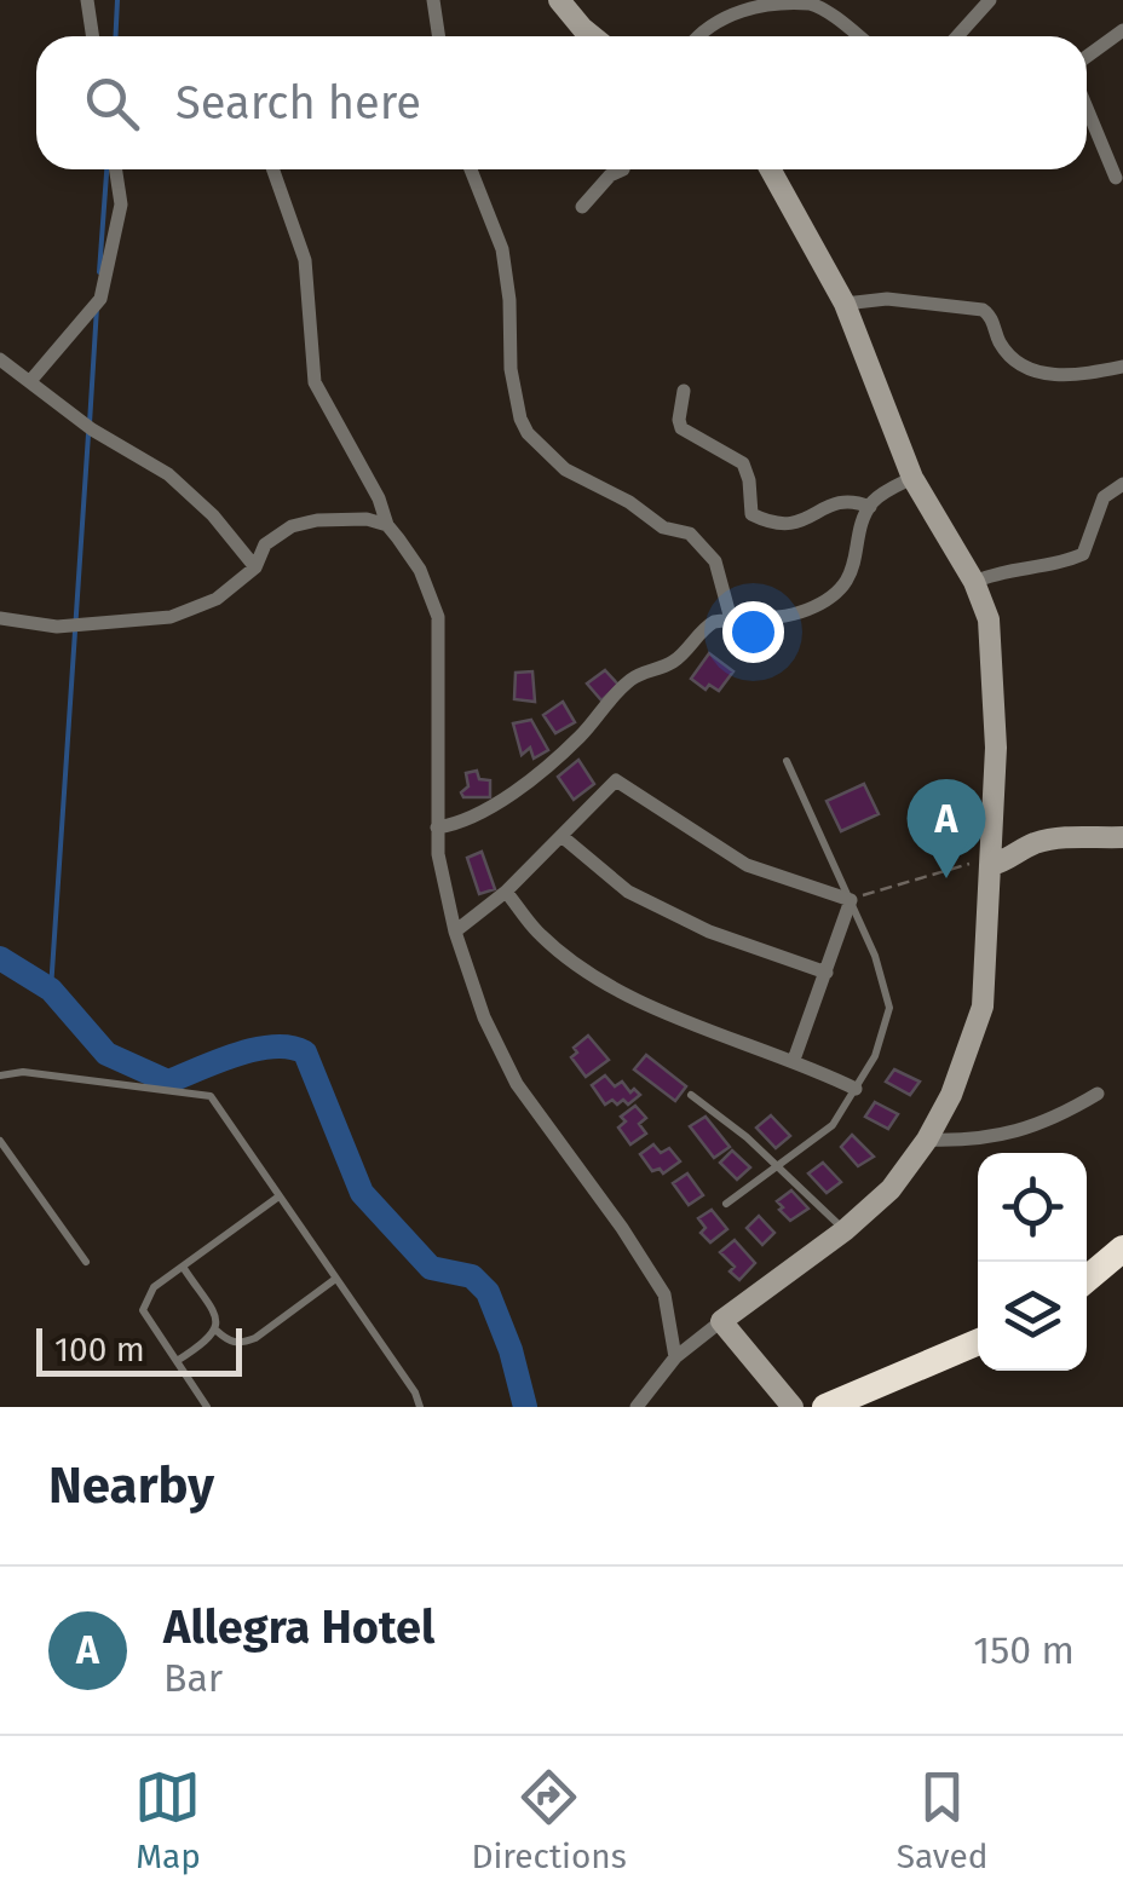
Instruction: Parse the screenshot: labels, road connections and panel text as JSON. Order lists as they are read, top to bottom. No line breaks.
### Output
{"scale_bar":"100 m","page":{"search":"Search here","pins":"A","scale":"100 m","heading":"Nearby","list":[{"mark":"A","name":"Allegra Hotel","note":"Bar","value":"150 m"}],"nav":["Map","Directions","Saved"]}}
